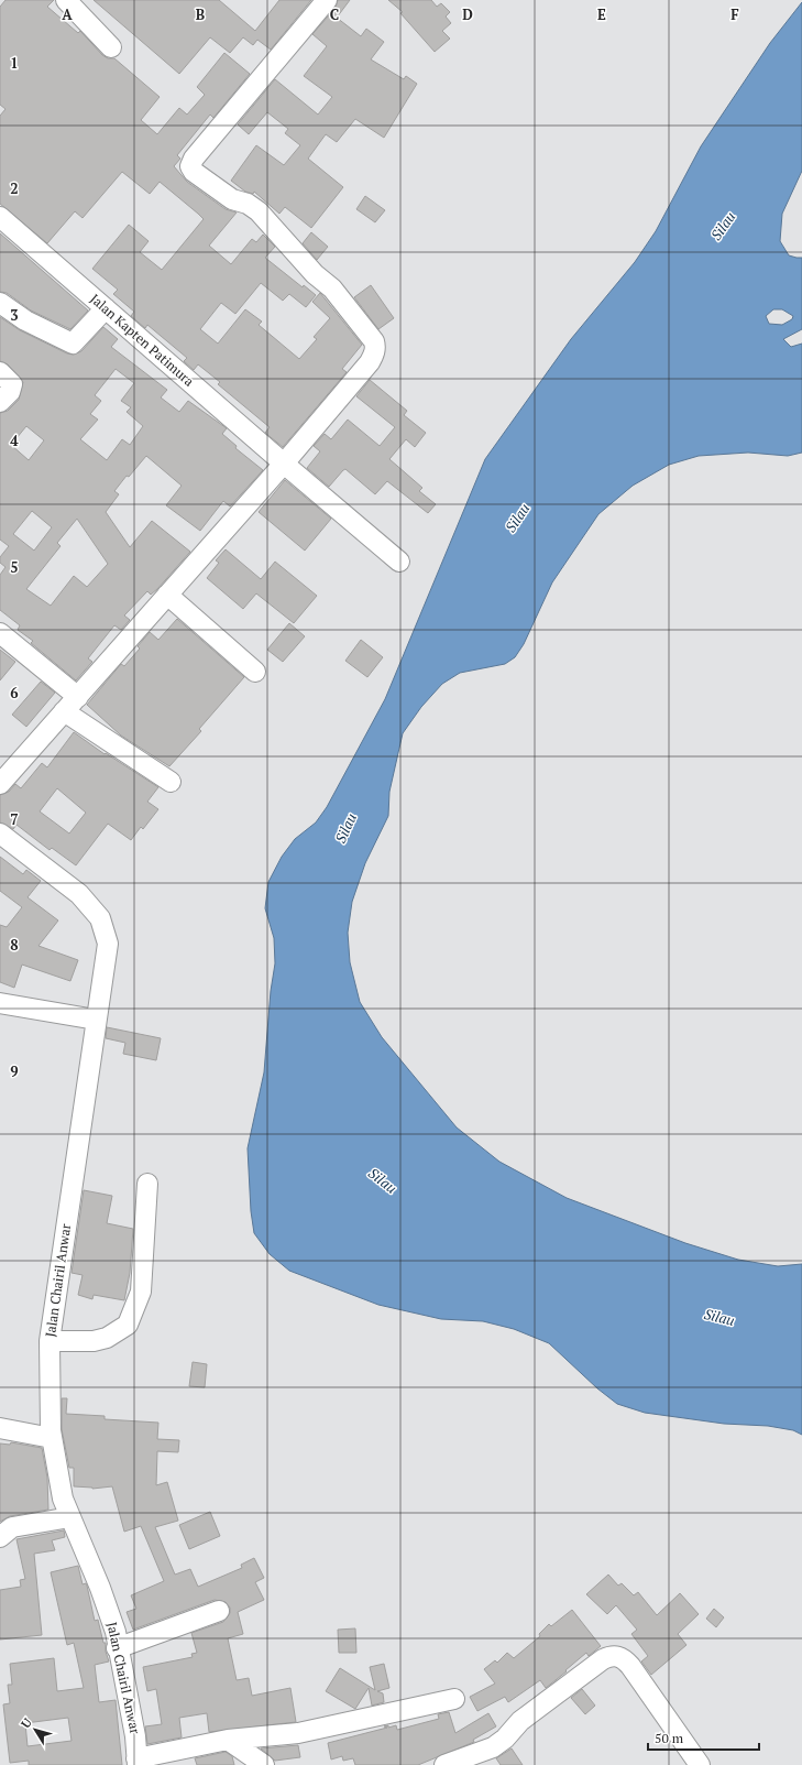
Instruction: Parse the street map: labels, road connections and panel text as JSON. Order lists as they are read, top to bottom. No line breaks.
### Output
{"streets":{"street":["Jalan Kapten Patimura","Jalan Chairil Anwar"]},"water":["Silau"],"scale_bar":"50 m","north":"top left","grid":{"columns":["A","B","C","D","E","F"],"rows":["1","2","3","4","5","6","7","8","9"]}}
